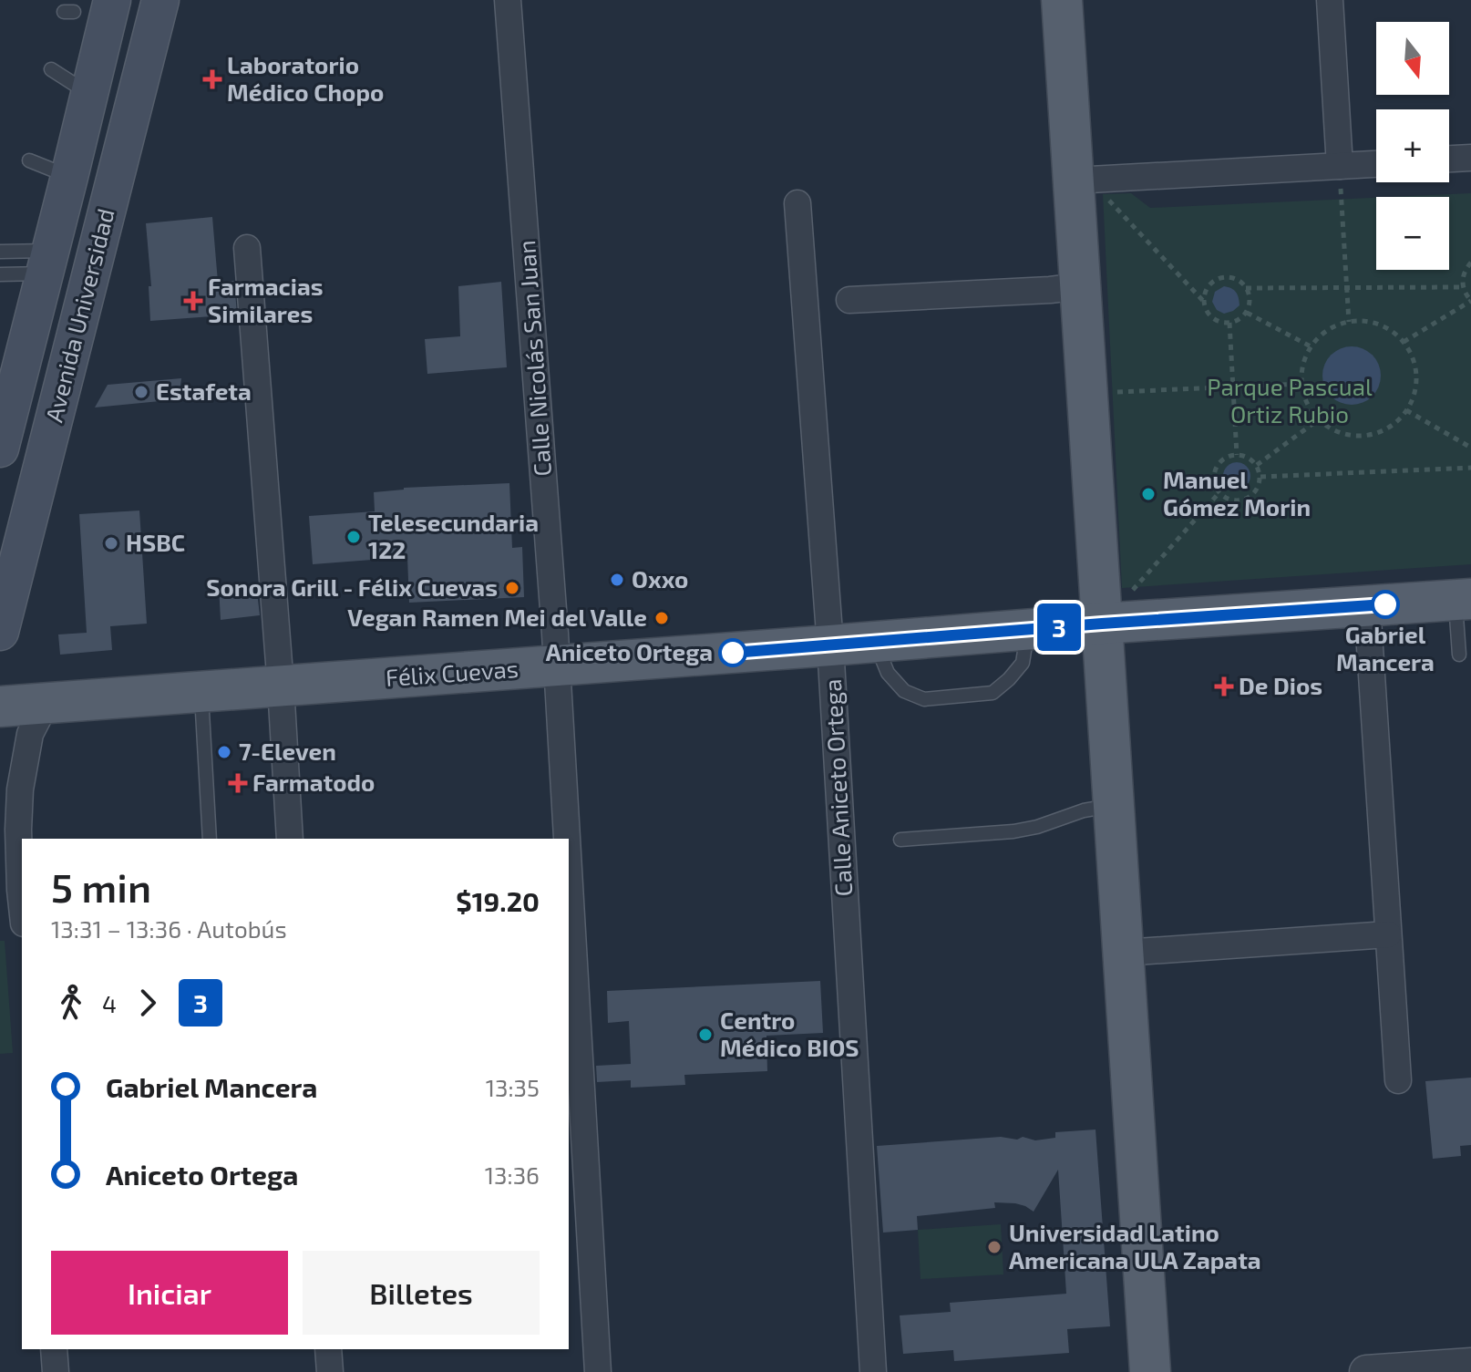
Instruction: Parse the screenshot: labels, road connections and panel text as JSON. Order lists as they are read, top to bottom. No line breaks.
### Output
{"streets":{"main road":["Avenida Universidad","Félix Cuevas"],"street":["Calle Nicolás San Juan","Calle Aniceto Ortega"]},"crossings":[["Calle Nicolás San Juan","Félix Cuevas"],["Félix Cuevas","Calle Aniceto Ortega"]],"parks":["Parque Pascual Ortiz Rubio"],"places":{"health":["Laboratorio Médico Chopo","Farmacias Similares","De Dios","Farmatodo"],"other":["Estafeta","Manuel Gómez Morin","Telesecundaria 122","HSBC","Oxxo","Sonora Grill - Félix Cuevas","Gabriel Mancera","Vegan Ramen Mei del Valle","Aniceto Ortega","7-Eleven","Centro Médico BIOS","Universidad Latino Americana ULA Zapata"]},"lines":["bus line 3"],"north":"bottom","page":{"on_map":"3","map_buttons":["+","−"],"heading":["5 min","13:31 – 13:36 · Autobús","$19.20"],"legs":["4","3"],"list":[{"name":"Gabriel Mancera","value":"13:35"},{"name":"Aniceto Ortega","value":"13:36"}],"buttons":["Iniciar","Billetes"]}}
